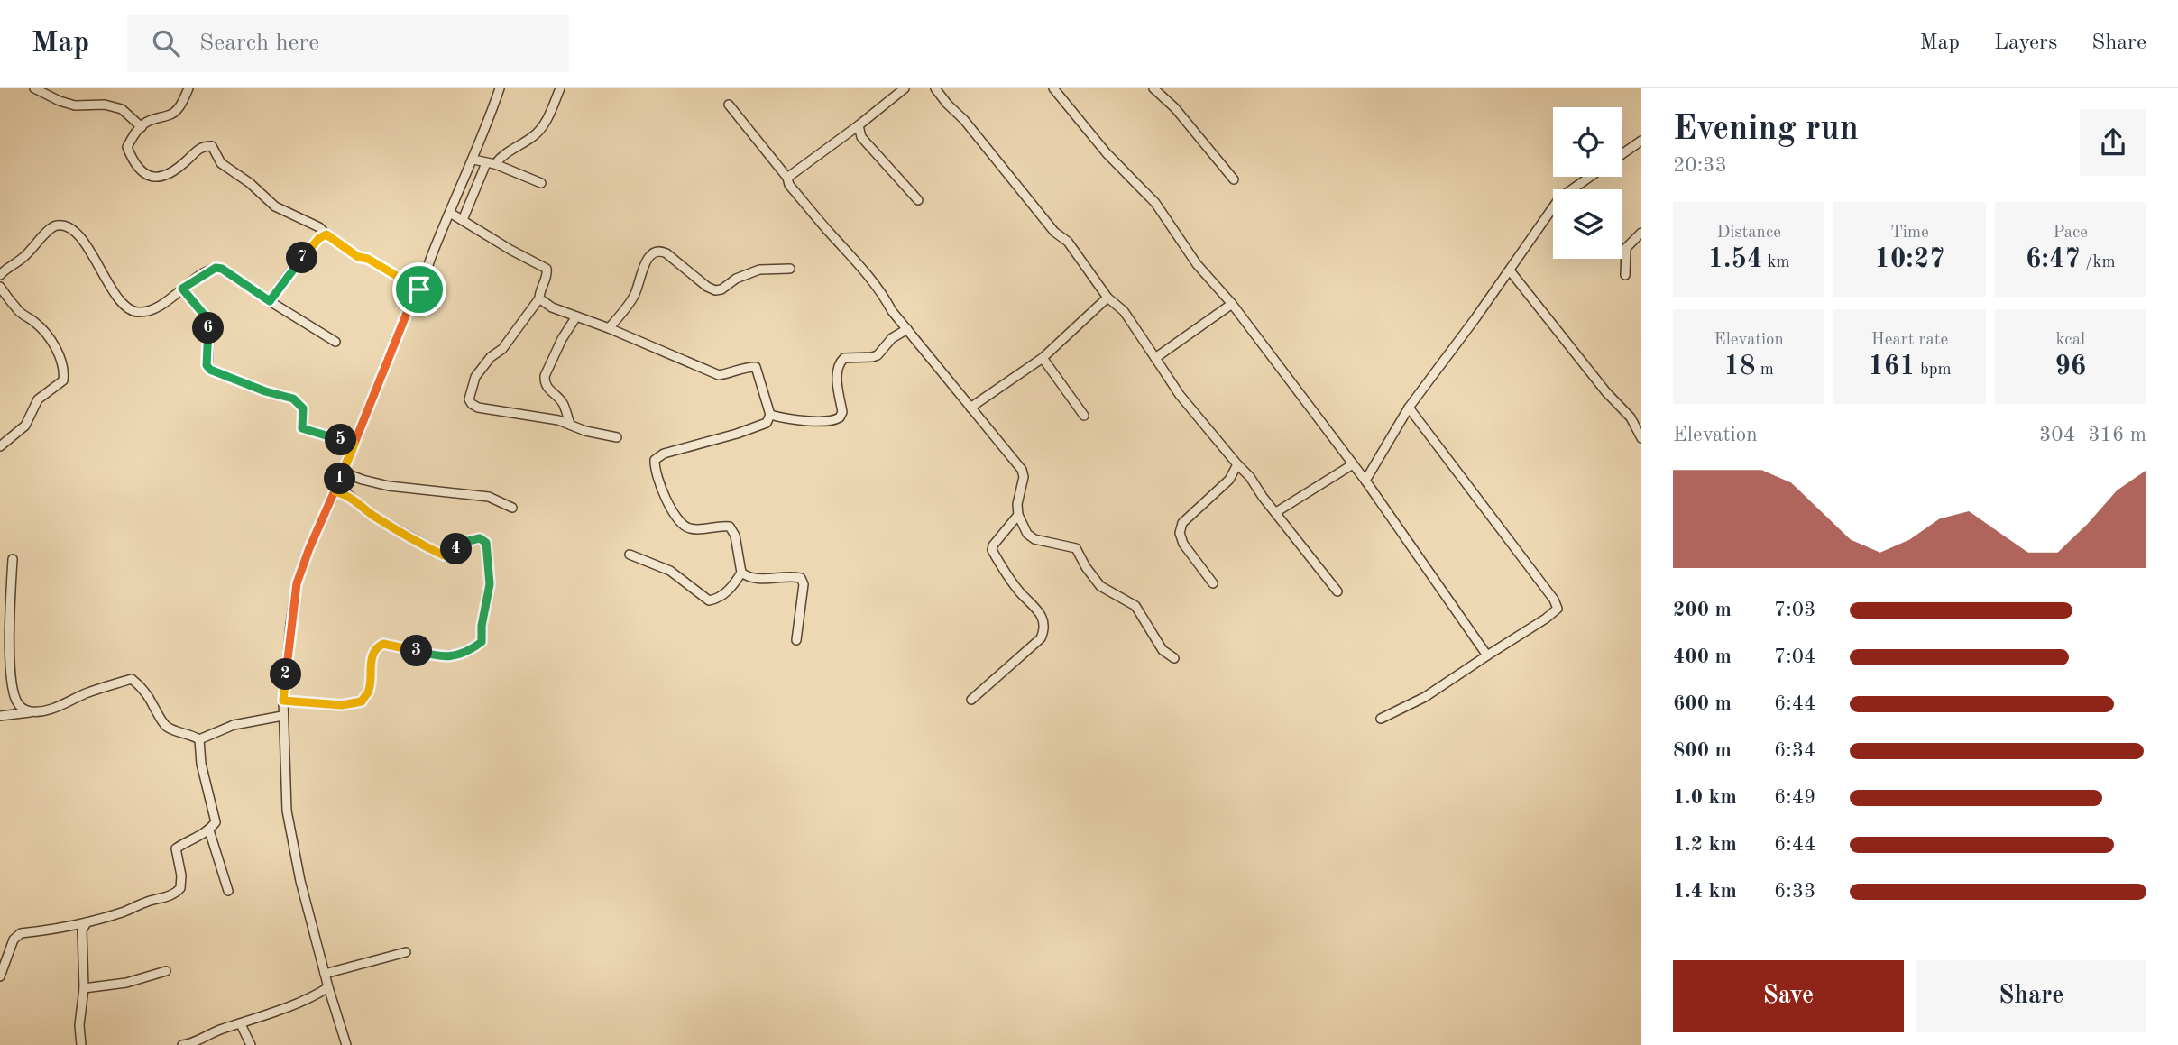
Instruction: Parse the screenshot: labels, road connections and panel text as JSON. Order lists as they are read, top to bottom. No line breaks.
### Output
{"page":{"header":"Map","search":"Search here","nav":["Map","Layers","Share"],"heading":["Evening run","20:33"],"stats":[["Distance","1.54 km"],["Time","10:27"],["Pace","6:47 /km"],["Elevation","18 m"],["Heart rate","161 bpm"],["kcal","96"]],"pins":["7","6","5","1","4","3","2"],"chart":["Elevation","304–316 m"],"list":[{"name":"200 m","note":"7:03"},{"name":"400 m","note":"7:04"},{"name":"600 m","note":"6:44"},{"name":"800 m","note":"6:34"},{"name":"1.0 km","note":"6:49"},{"name":"1.2 km","note":"6:44"},{"name":"1.4 km","note":"6:33"}],"buttons":["Save","Share"]}}
